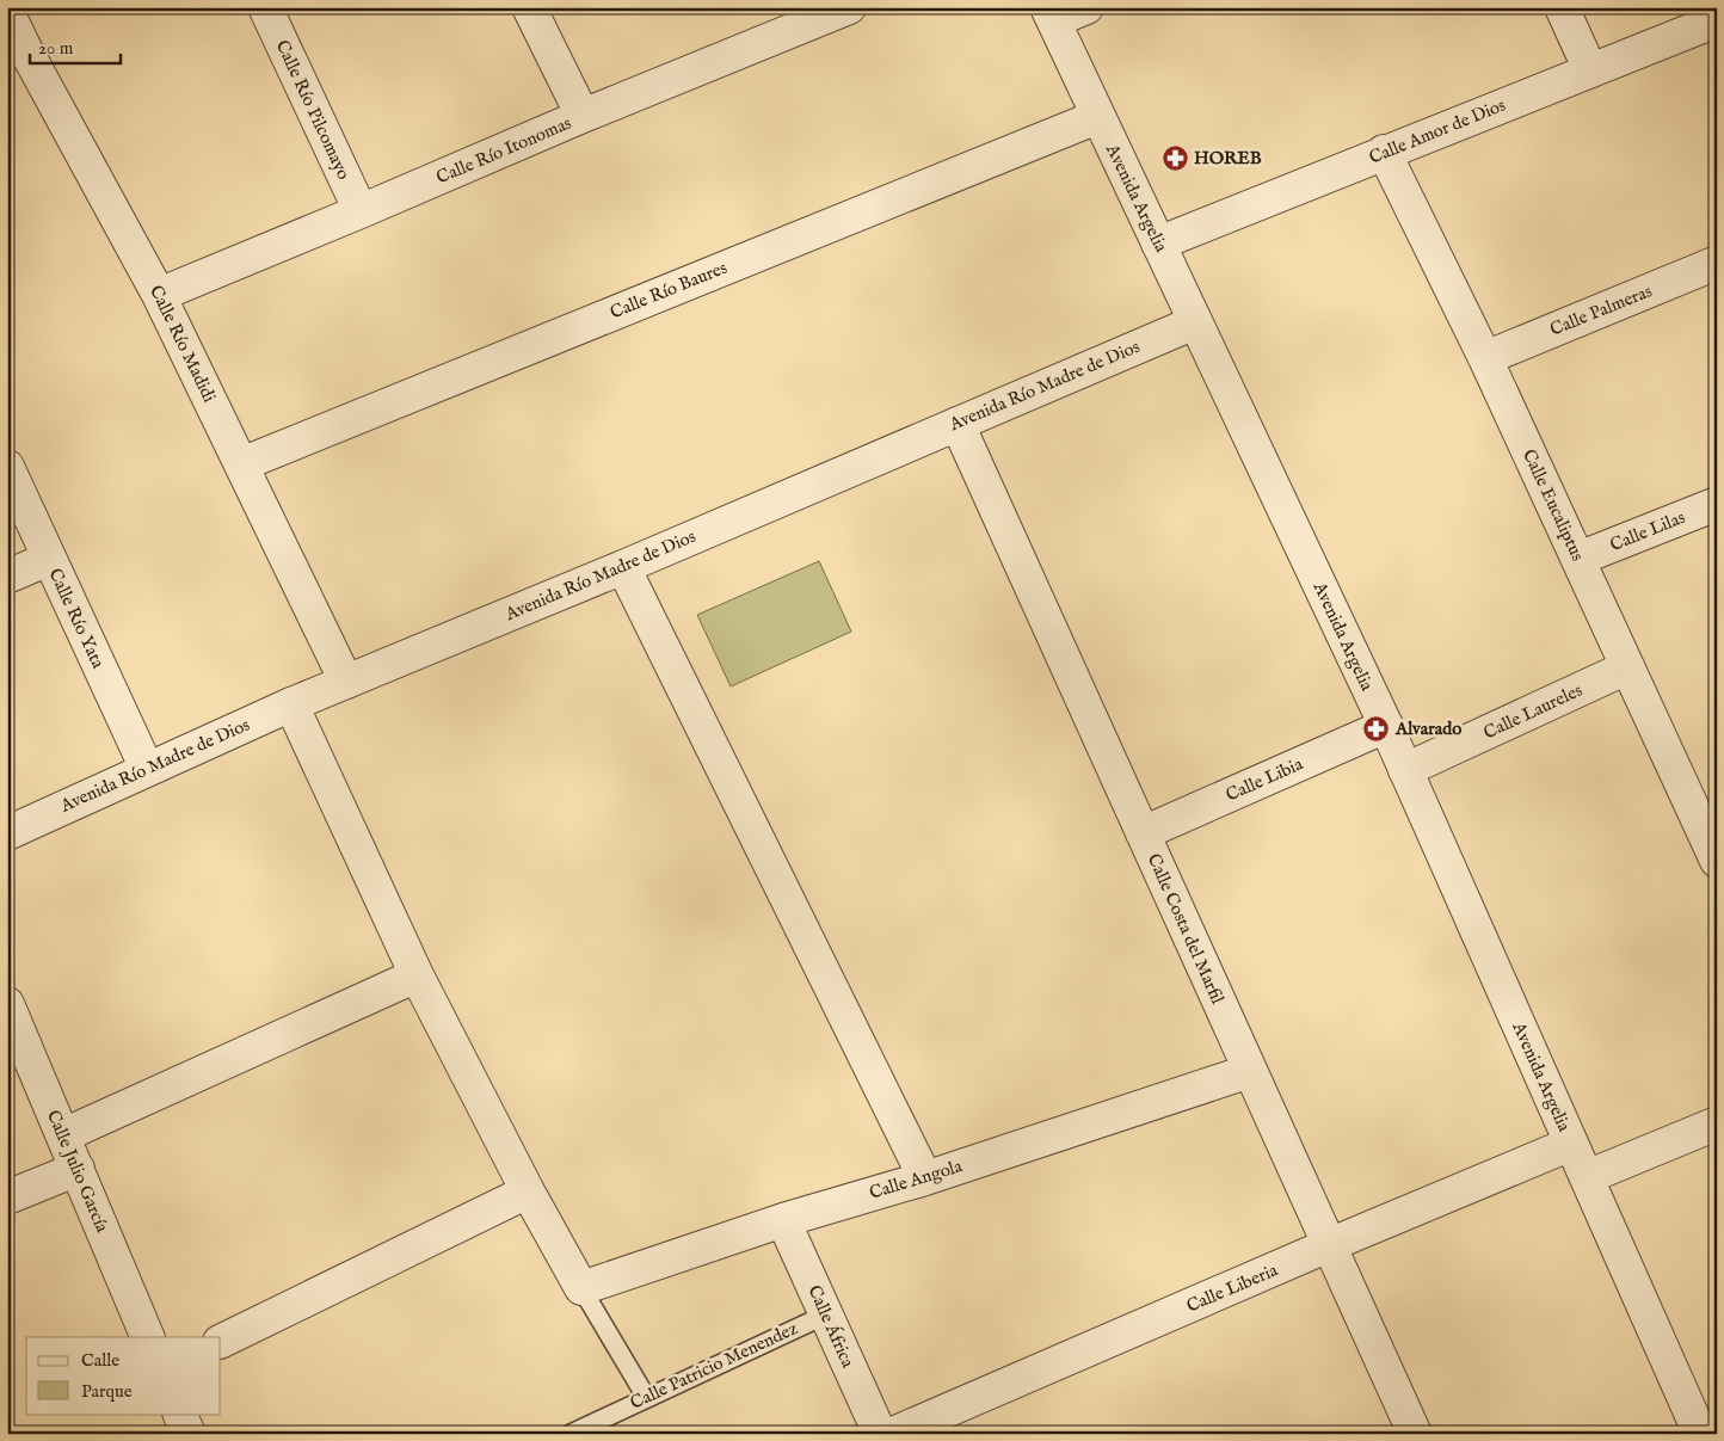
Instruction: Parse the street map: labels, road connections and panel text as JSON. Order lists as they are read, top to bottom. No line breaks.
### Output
{"streets":{"street":["Calle Río Pilcomayo","Calle Amor de Dios","Calle Río Itonomas","Avenida Argelia","Calle Río Baures","Calle Palmeras","Calle Río Madidi","Avenida Río Madre de Dios","Calle Eucaliptus","Calle Lilas","Calle Río Yata","Calle Laureles","Calle Libia","Calle Costa del Marfil","Calle Julio García","Calle Angola","Calle Liberia","Calle África"],"lane":["Calle Patricio Menendez"]},"crossings":[["Calle Río Pilcomayo","Calle Río Itonomas"],["Calle Amor de Dios","Avenida Argelia"],["Calle Amor de Dios","Calle Eucaliptus"],["Calle Río Itonomas","Calle Río Madidi"],["Avenida Argelia","Calle Río Baures"],["Avenida Argelia","Avenida Río Madre de Dios"],["Avenida Argelia","Calle Laureles"],["Avenida Argelia","Calle Libia"],["Avenida Argelia","Calle Liberia"],["Calle Río Baures","Calle Río Madidi"],["Calle Palmeras","Calle Eucaliptus"],["Calle Río Madidi","Avenida Río Madre de Dios"],["Avenida Río Madre de Dios","Calle Río Yata"],["Avenida Río Madre de Dios","Calle Costa del Marfil"],["Calle Eucaliptus","Calle Lilas"],["Calle Eucaliptus","Calle Laureles"],["Calle Libia","Calle Costa del Marfil"],["Calle Costa del Marfil","Calle Angola"],["Calle Costa del Marfil","Calle Liberia"],["Calle Angola","Calle África"],["Calle África","Calle Patricio Menendez"]],"places":{"pharmacy":["HOREB","Alvarado"]},"legend":["Calle","Parque"],"scale_bar":"20 m"}
